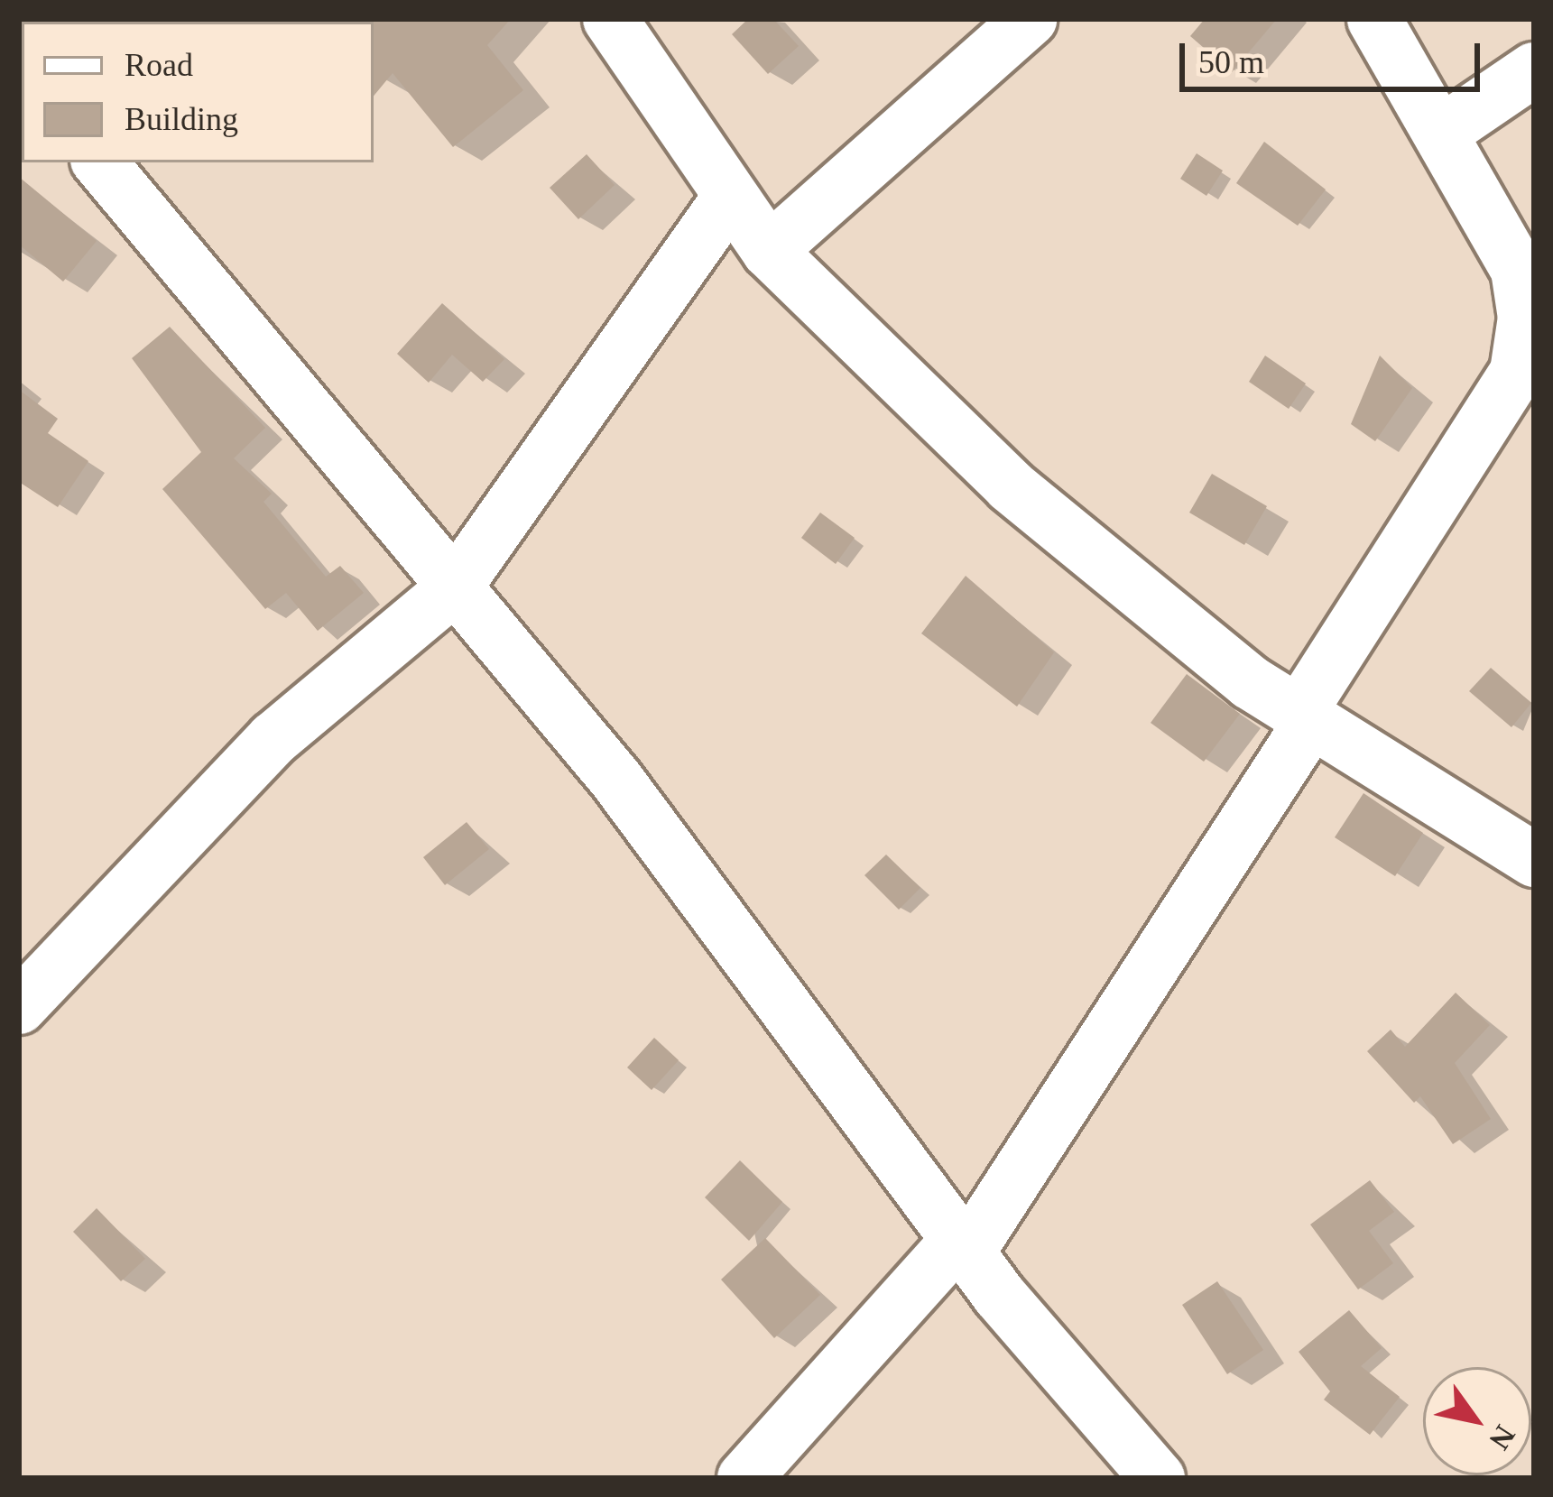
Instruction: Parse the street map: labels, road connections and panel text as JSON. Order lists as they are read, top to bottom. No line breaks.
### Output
{"legend":["Road","Building"],"scale_bar":"50 m","north":"bottom right"}
